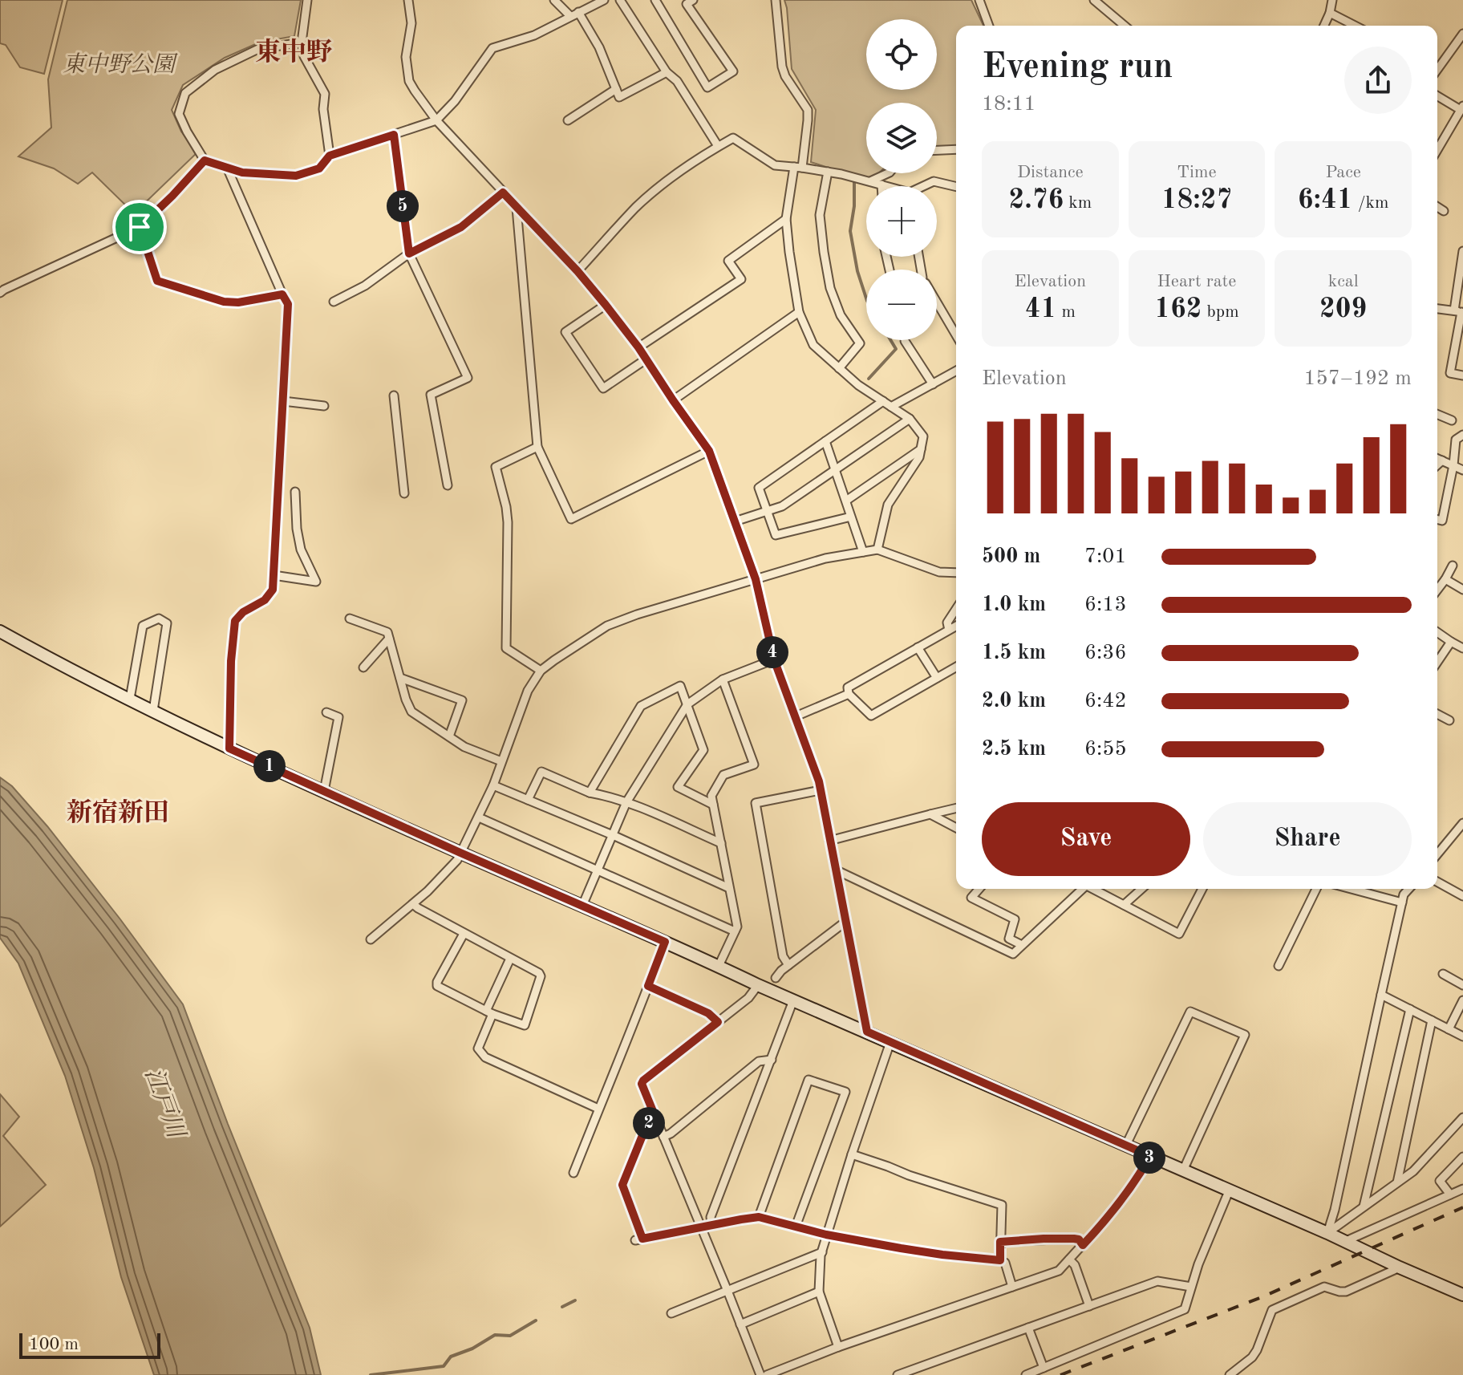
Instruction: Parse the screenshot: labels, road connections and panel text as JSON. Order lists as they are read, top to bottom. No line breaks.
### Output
{"districts":["東中野","新宿新田"],"water":["江戸川"],"parks":["東中野公園"],"scale_bar":"100 m","page":{"map_buttons":["+","−"],"heading":["Evening run","18:11"],"stats":[["Distance","2.76 km"],["Time","18:27"],["Pace","6:41 /km"],["Elevation","41 m"],["Heart rate","162 bpm"],["kcal","209"]],"pins":["5","4","1","2","3"],"chart":["Elevation","157–192 m"],"list":[{"name":"500 m","note":"7:01"},{"name":"1.0 km","note":"6:13"},{"name":"1.5 km","note":"6:36"},{"name":"2.0 km","note":"6:42"},{"name":"2.5 km","note":"6:55"}],"buttons":["Save","Share"],"scale":"100 m"}}
